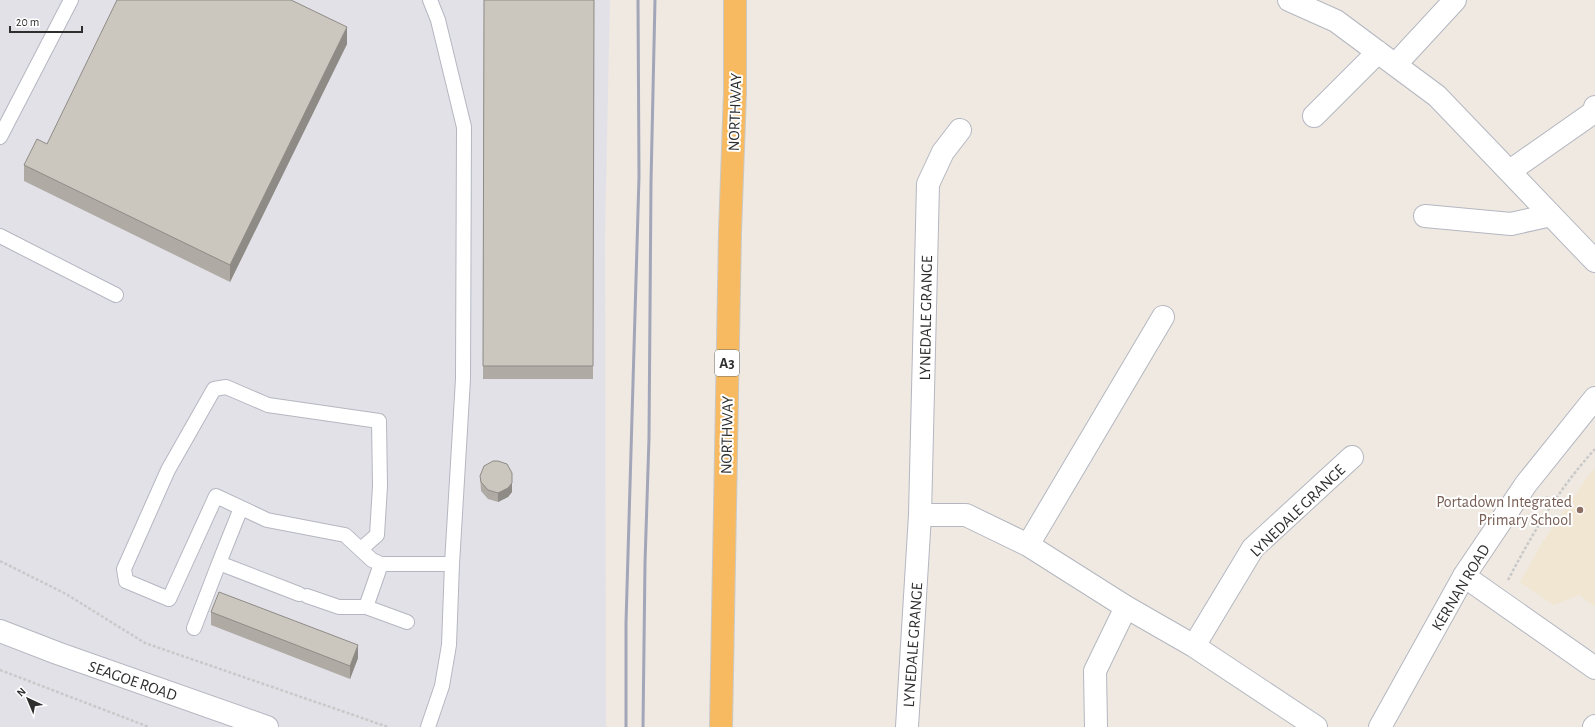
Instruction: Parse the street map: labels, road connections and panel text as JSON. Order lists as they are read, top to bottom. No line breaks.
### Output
{"streets":{"highway":["NORTHWAY","A3"],"street":["LYNEDALE GRANGE","KERNAN ROAD","SEAGOE ROAD"]},"places":["Portadown Integrated Primary School"],"scale_bar":"20 m","north":"top left"}
